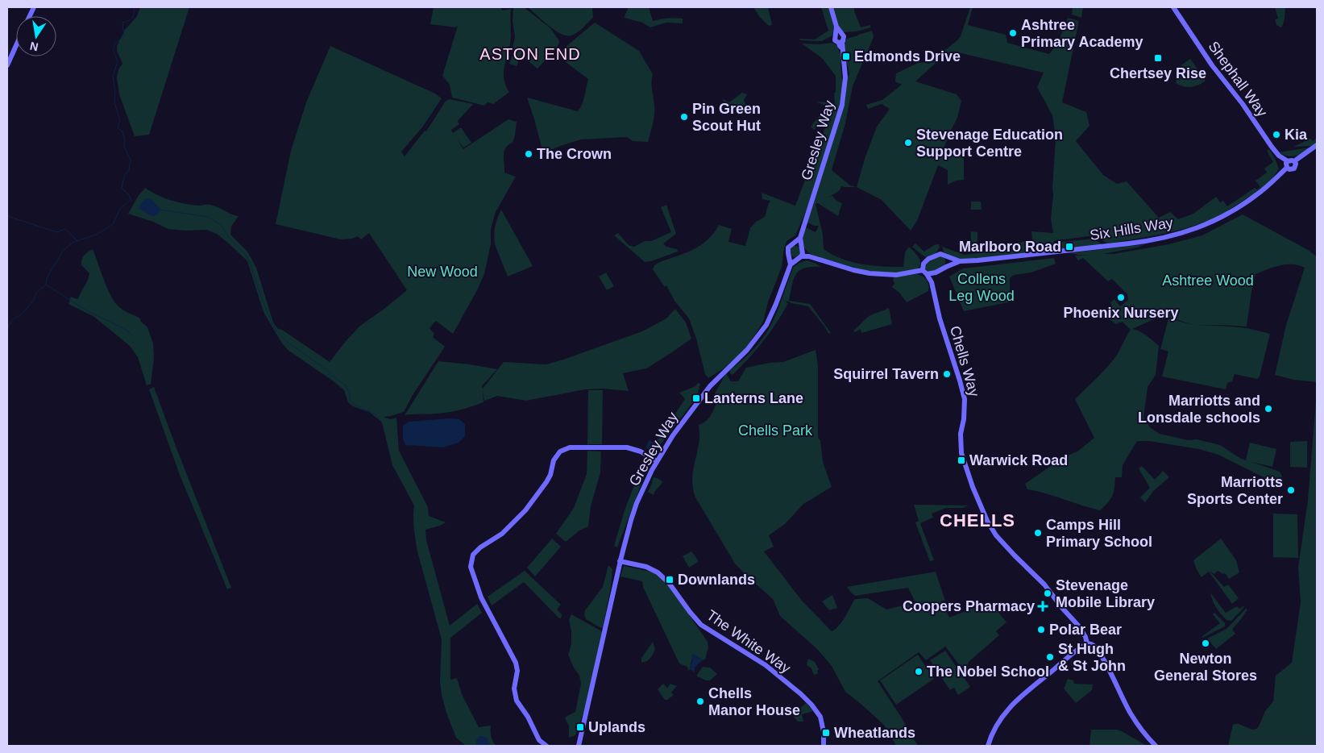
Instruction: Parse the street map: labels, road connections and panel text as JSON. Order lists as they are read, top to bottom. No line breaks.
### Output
{"streets":{"street":["Shephall Way","Gresley Way","Six Hills Way","Chells Way","The White Way"]},"crossings":[["Shephall Way","Six Hills Way"],["Gresley Way","The White Way"],["Six Hills Way","Chells Way"]],"districts":["ASTON END","CHELLS"],"parks":["New Wood","Collens Leg Wood","Ashtree Wood","Chells Park"],"places":{"other":["Ashtree Primary Academy","Pin Green Scout Hut","Kia","Stevenage Education Support Centre","The Crown","Phoenix Nursery","Squirrel Tavern","Marriotts and Lonsdale schools","Marriotts Sports Center","Camps Hill Primary School","Stevenage Mobile Library","Polar Bear","Newton General Stores","St Hugh & St John","The Nobel School","Chells Manor House"],"transit":["Edmonds Drive","Chertsey Rise","Marlboro Road","Lanterns Lane","Warwick Road","Downlands","Uplands","Wheatlands"],"health":["Coopers Pharmacy"]},"north":"bottom"}
